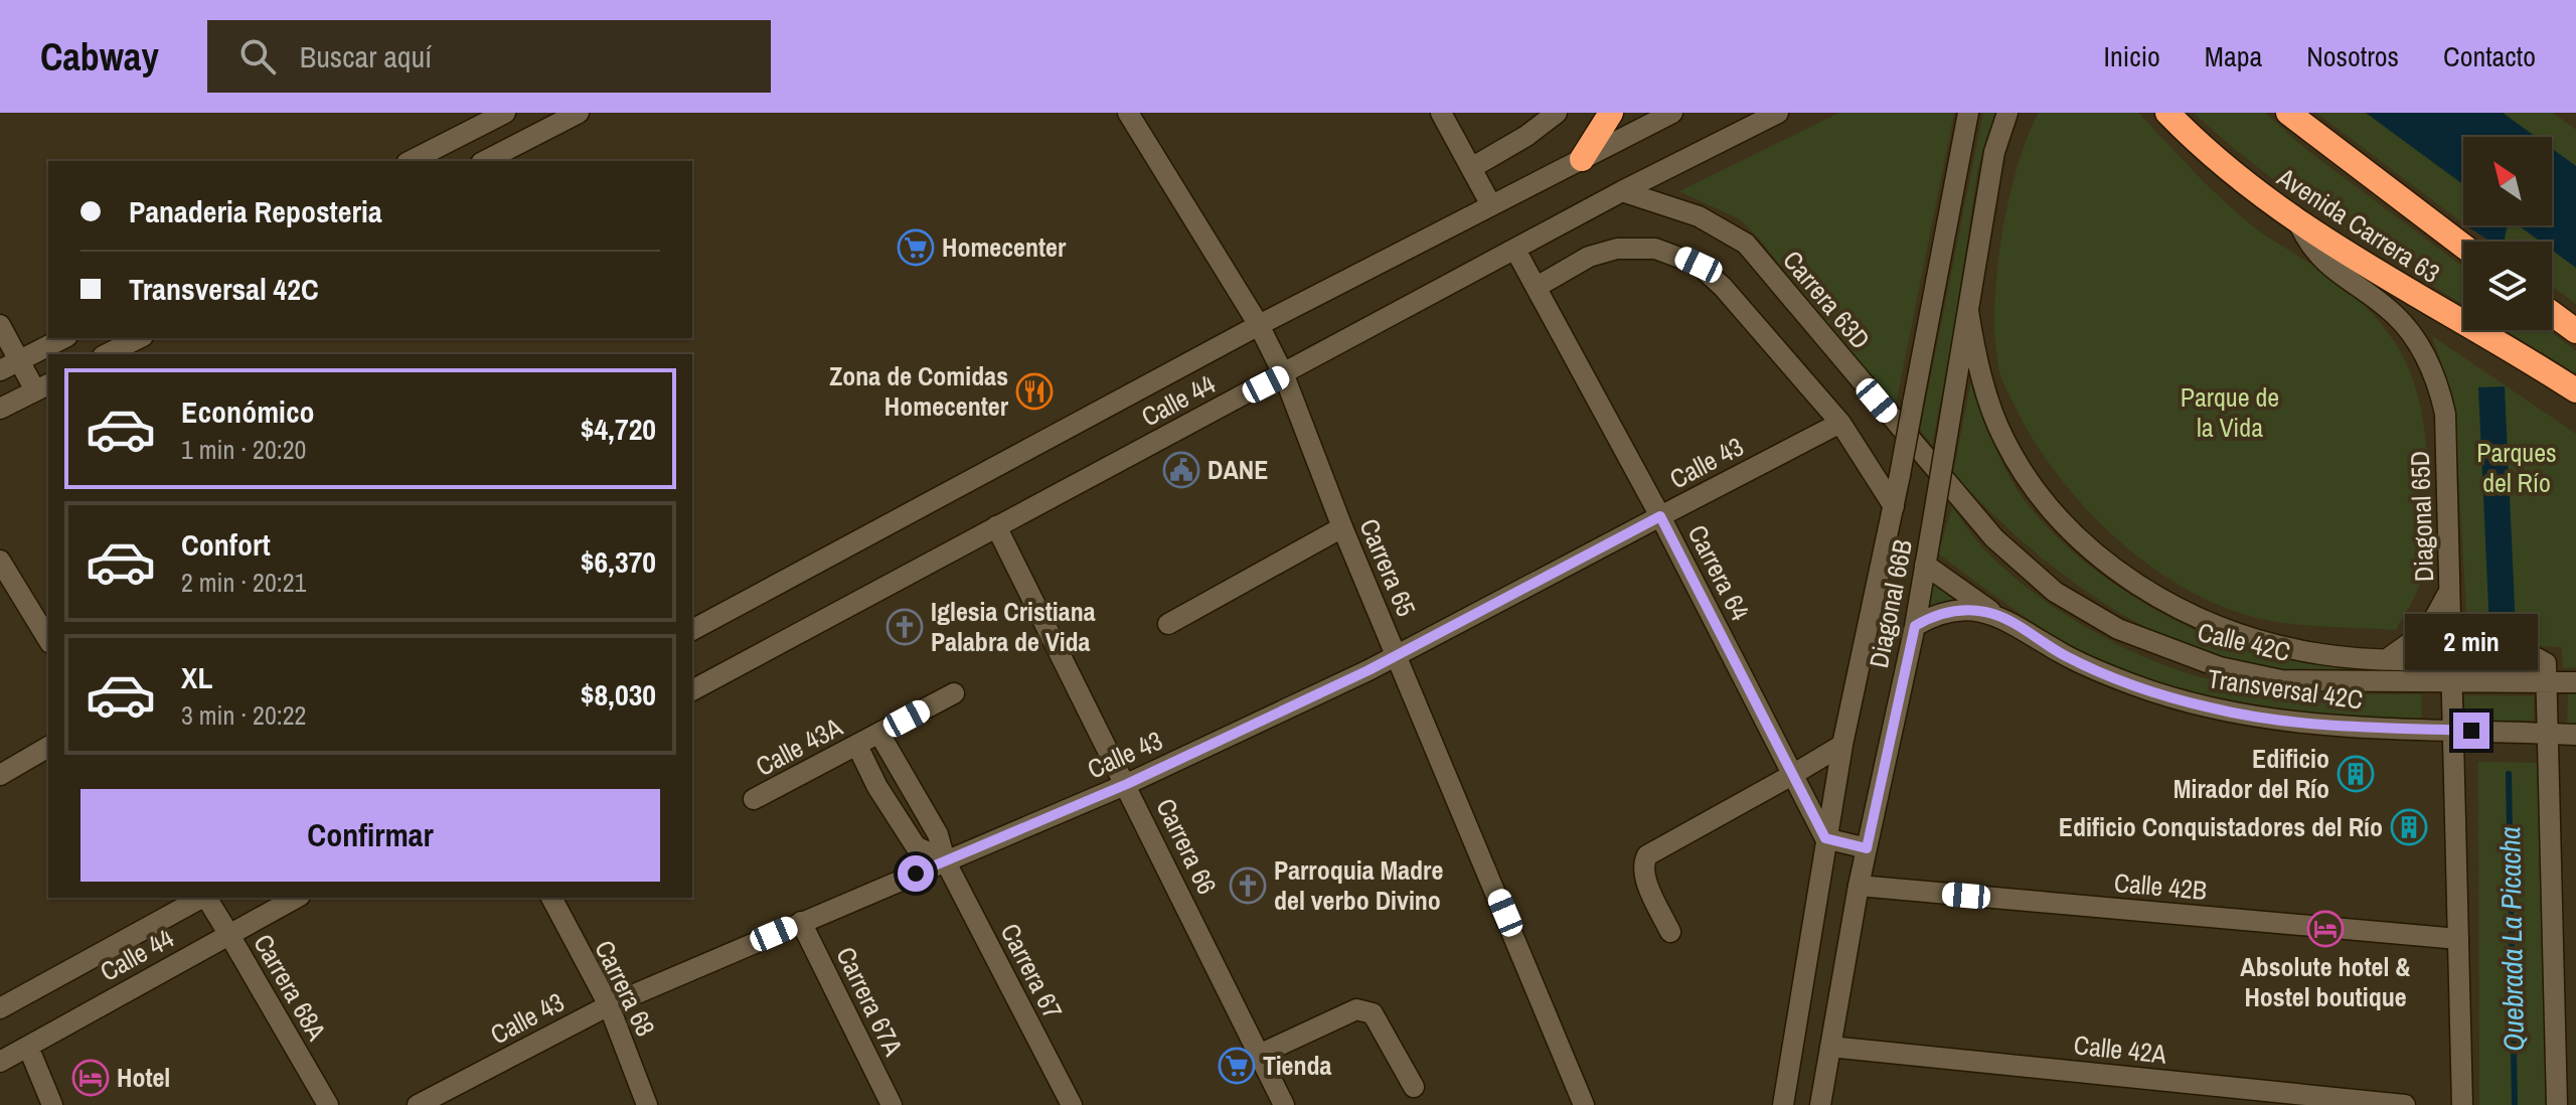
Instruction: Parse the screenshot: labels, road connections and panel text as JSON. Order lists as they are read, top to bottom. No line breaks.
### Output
{"streets":{"highway":["Avenida Carrera 63"],"street":["Carrera 63D","Calle 44","Calle 43","Diagonal 65D","Carrera 65","Carrera 64","Diagonal 66B","Calle 42C","Transversal 42C","Calle 43A","Carrera 66","Calle 42B","Carrera 67","Carrera 68A","Carrera 68","Carrera 67A","Calle 42A"]},"crossings":[["Avenida Carrera 63","Diagonal 65D"],["Carrera 63D","Calle 44"],["Carrera 63D","Calle 42C"],["Calle 44","Carrera 65"],["Calle 44","Carrera 64"],["Calle 44","Carrera 66"],["Calle 44","Carrera 68A"],["Calle 43","Carrera 65"],["Calle 43","Carrera 64"],["Calle 43","Carrera 66"],["Calle 43","Carrera 67"],["Calle 43","Carrera 68"],["Calle 43","Carrera 67A"],["Diagonal 65D","Calle 42C"],["Diagonal 65D","Transversal 42C"],["Diagonal 65D","Calle 42B"],["Carrera 64","Diagonal 66B"],["Diagonal 66B","Transversal 42C"],["Diagonal 66B","Calle 42B"],["Diagonal 66B","Calle 42A"],["Calle 43A","Carrera 67"]],"water":["Quebrada La Picacha"],"parks":["Parque de la Vida","Parques del Río"],"places":{"supermarket":["Homecenter","Tienda"],"restaurant":["Zona de Comidas Homecenter"],"public building":["DANE"],"church":["Iglesia Cristiana Palabra de Vida","Parroquia Madre del verbo Divino"],"building":["Edificio Mirador del Río","Edificio Conquistadores del Río"],"hotel":["Absolute hotel & Hostel boutique","Hotel"]},"north":"top left","page":{"header":"Cabway","search":"Buscar aquí","nav":["Inicio","Mapa","Nosotros","Contacto"],"banner":["Panaderia Reposteria","Transversal 42C"],"list":[{"name":"Económico","note":"1 min · 20:20","value":"$4,720"},{"name":"Confort","note":"2 min · 20:21","value":"$6,370"},{"name":"XL","note":"3 min · 20:22","value":"$8,030"}],"bubble":"2 min","buttons":"Confirmar"}}
